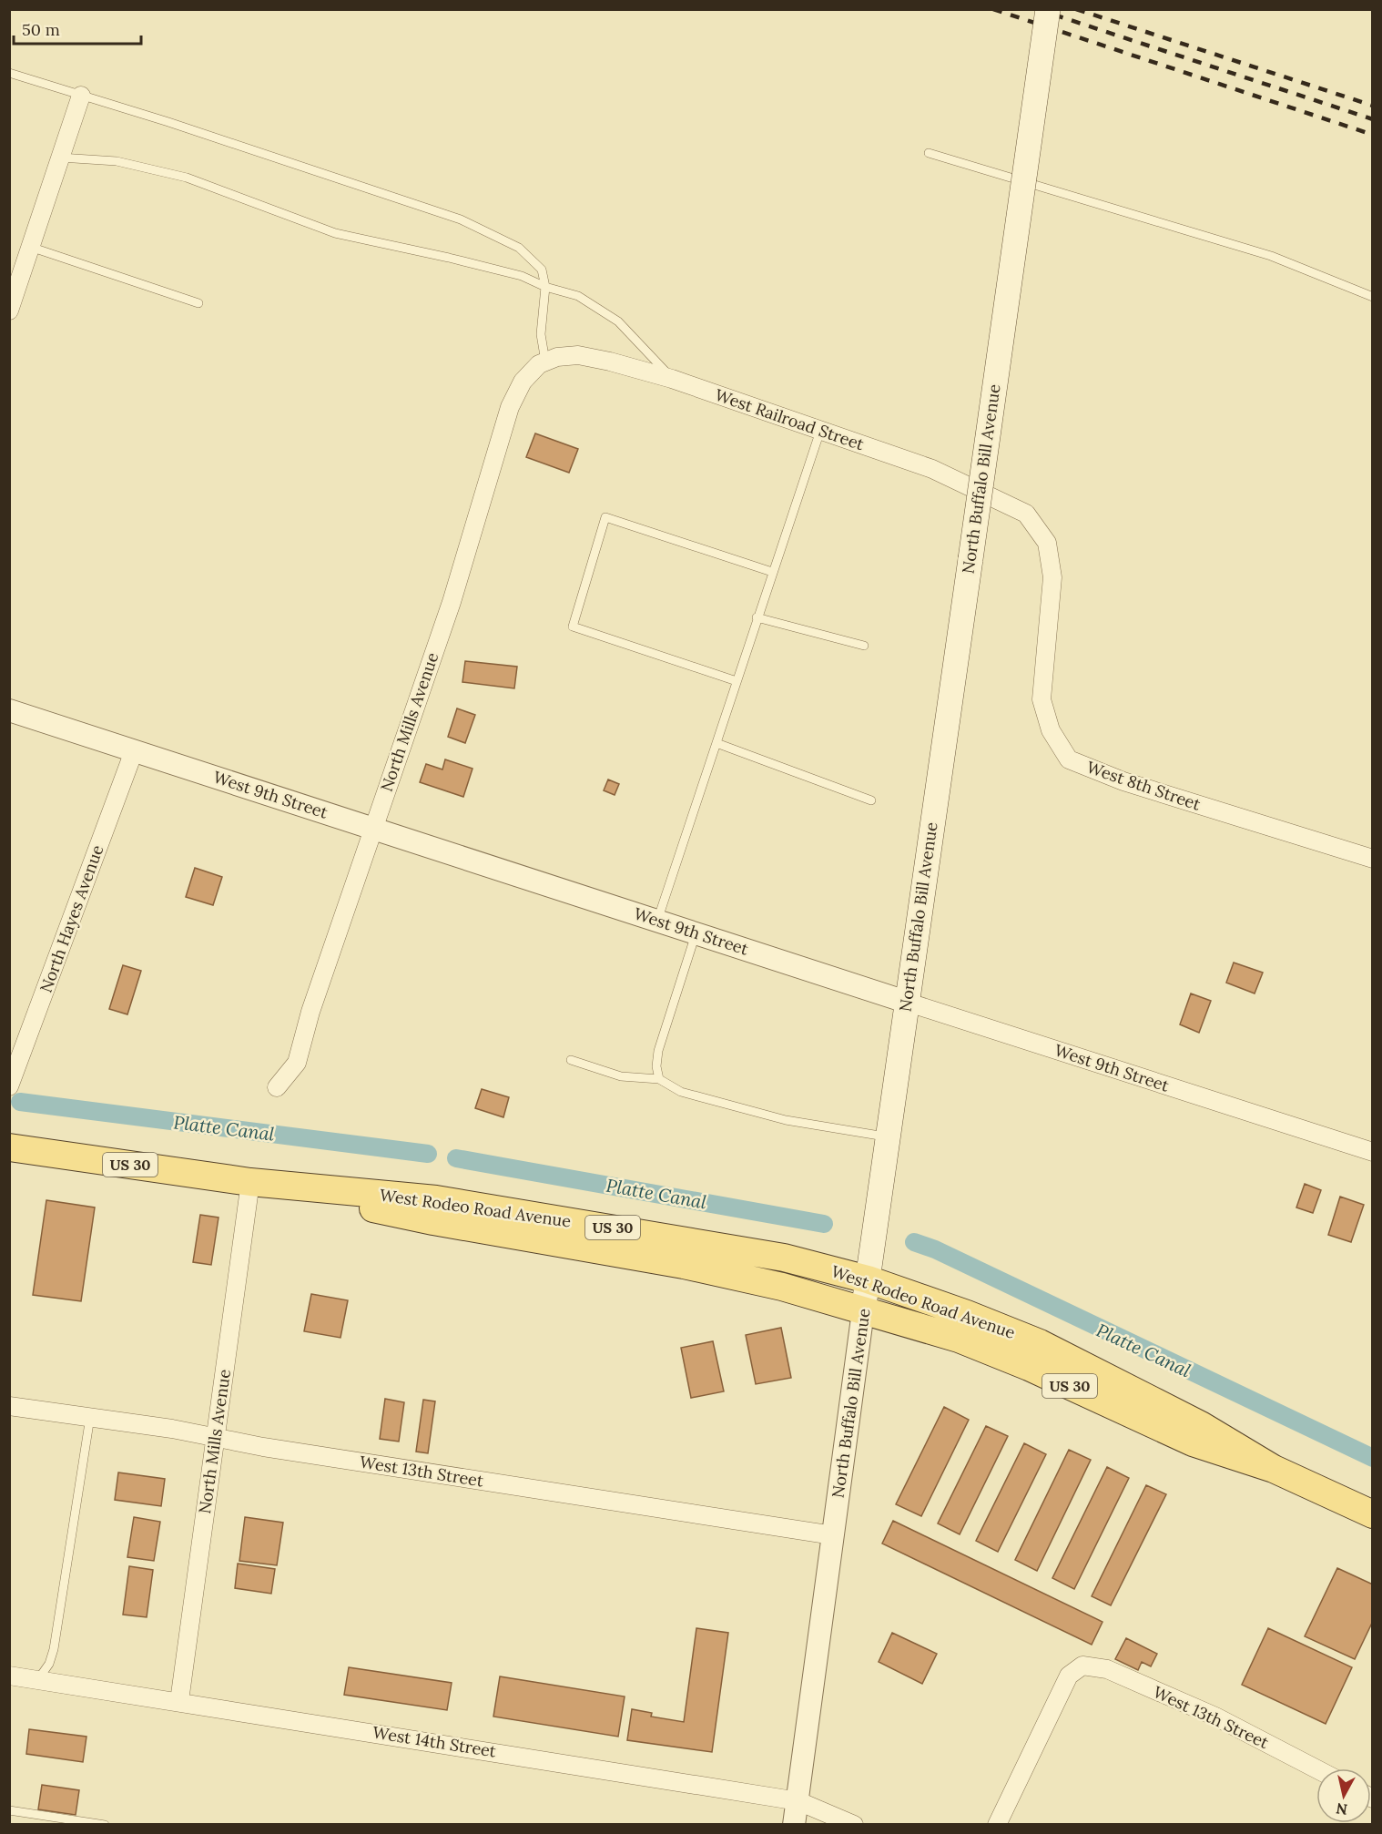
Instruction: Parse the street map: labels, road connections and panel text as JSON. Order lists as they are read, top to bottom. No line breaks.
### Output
{"streets":{"main road":["North Buffalo Bill Avenue","US 30","West Rodeo Road Avenue"],"street":["West Railroad Street","North Mills Avenue","West 8th Street","West 9th Street","North Hayes Avenue","West 13th Street","West 14th Street"]},"crossings":[["West Railroad Street","North Mills Avenue"],["West Railroad Street","West 8th Street"],["North Buffalo Bill Avenue","West 9th Street"],["North Buffalo Bill Avenue","West Rodeo Road Avenue"],["North Buffalo Bill Avenue","West 13th Street"],["North Buffalo Bill Avenue","West 14th Street"],["North Mills Avenue","West 9th Street"],["North Mills Avenue","West Rodeo Road Avenue"],["North Mills Avenue","West 13th Street"],["North Mills Avenue","West 14th Street"],["West 9th Street","North Hayes Avenue"]],"water":["Platte Canal"],"scale_bar":"50 m","north":"bottom"}
